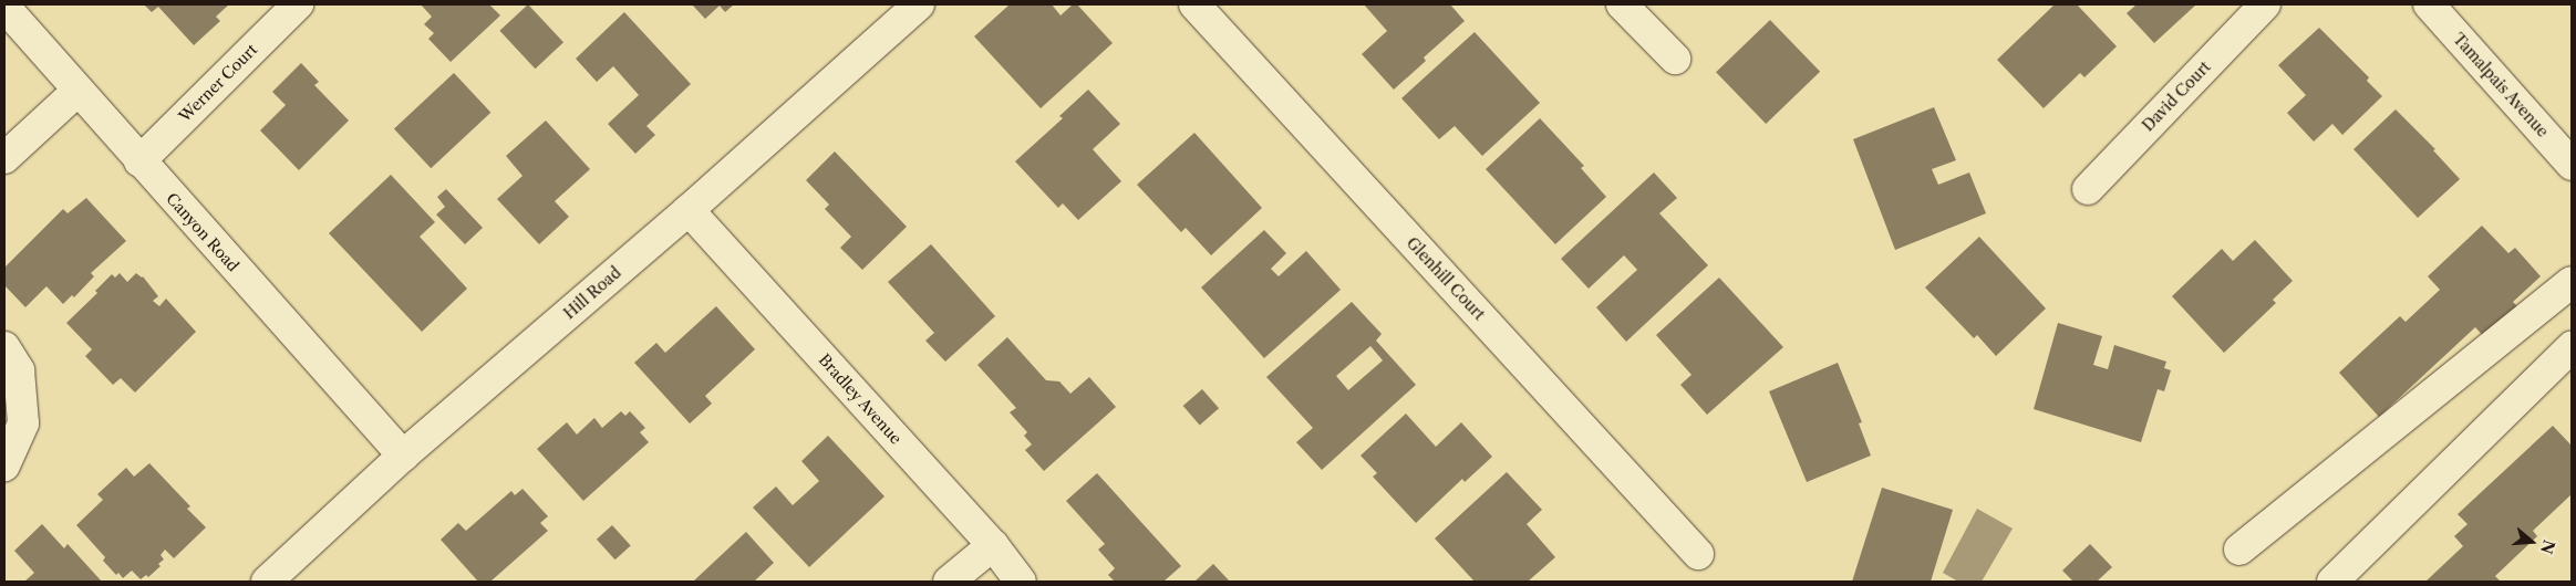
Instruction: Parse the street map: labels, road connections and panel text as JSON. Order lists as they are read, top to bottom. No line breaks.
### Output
{"streets":{"street":["Werner Court","Tamalpais Avenue","David Court","Canyon Road","Glenhill Court","Hill Road","Bradley Avenue"]},"crossings":[["Werner Court","Canyon Road"],["Canyon Road","Hill Road"],["Hill Road","Bradley Avenue"]],"north":"right"}
